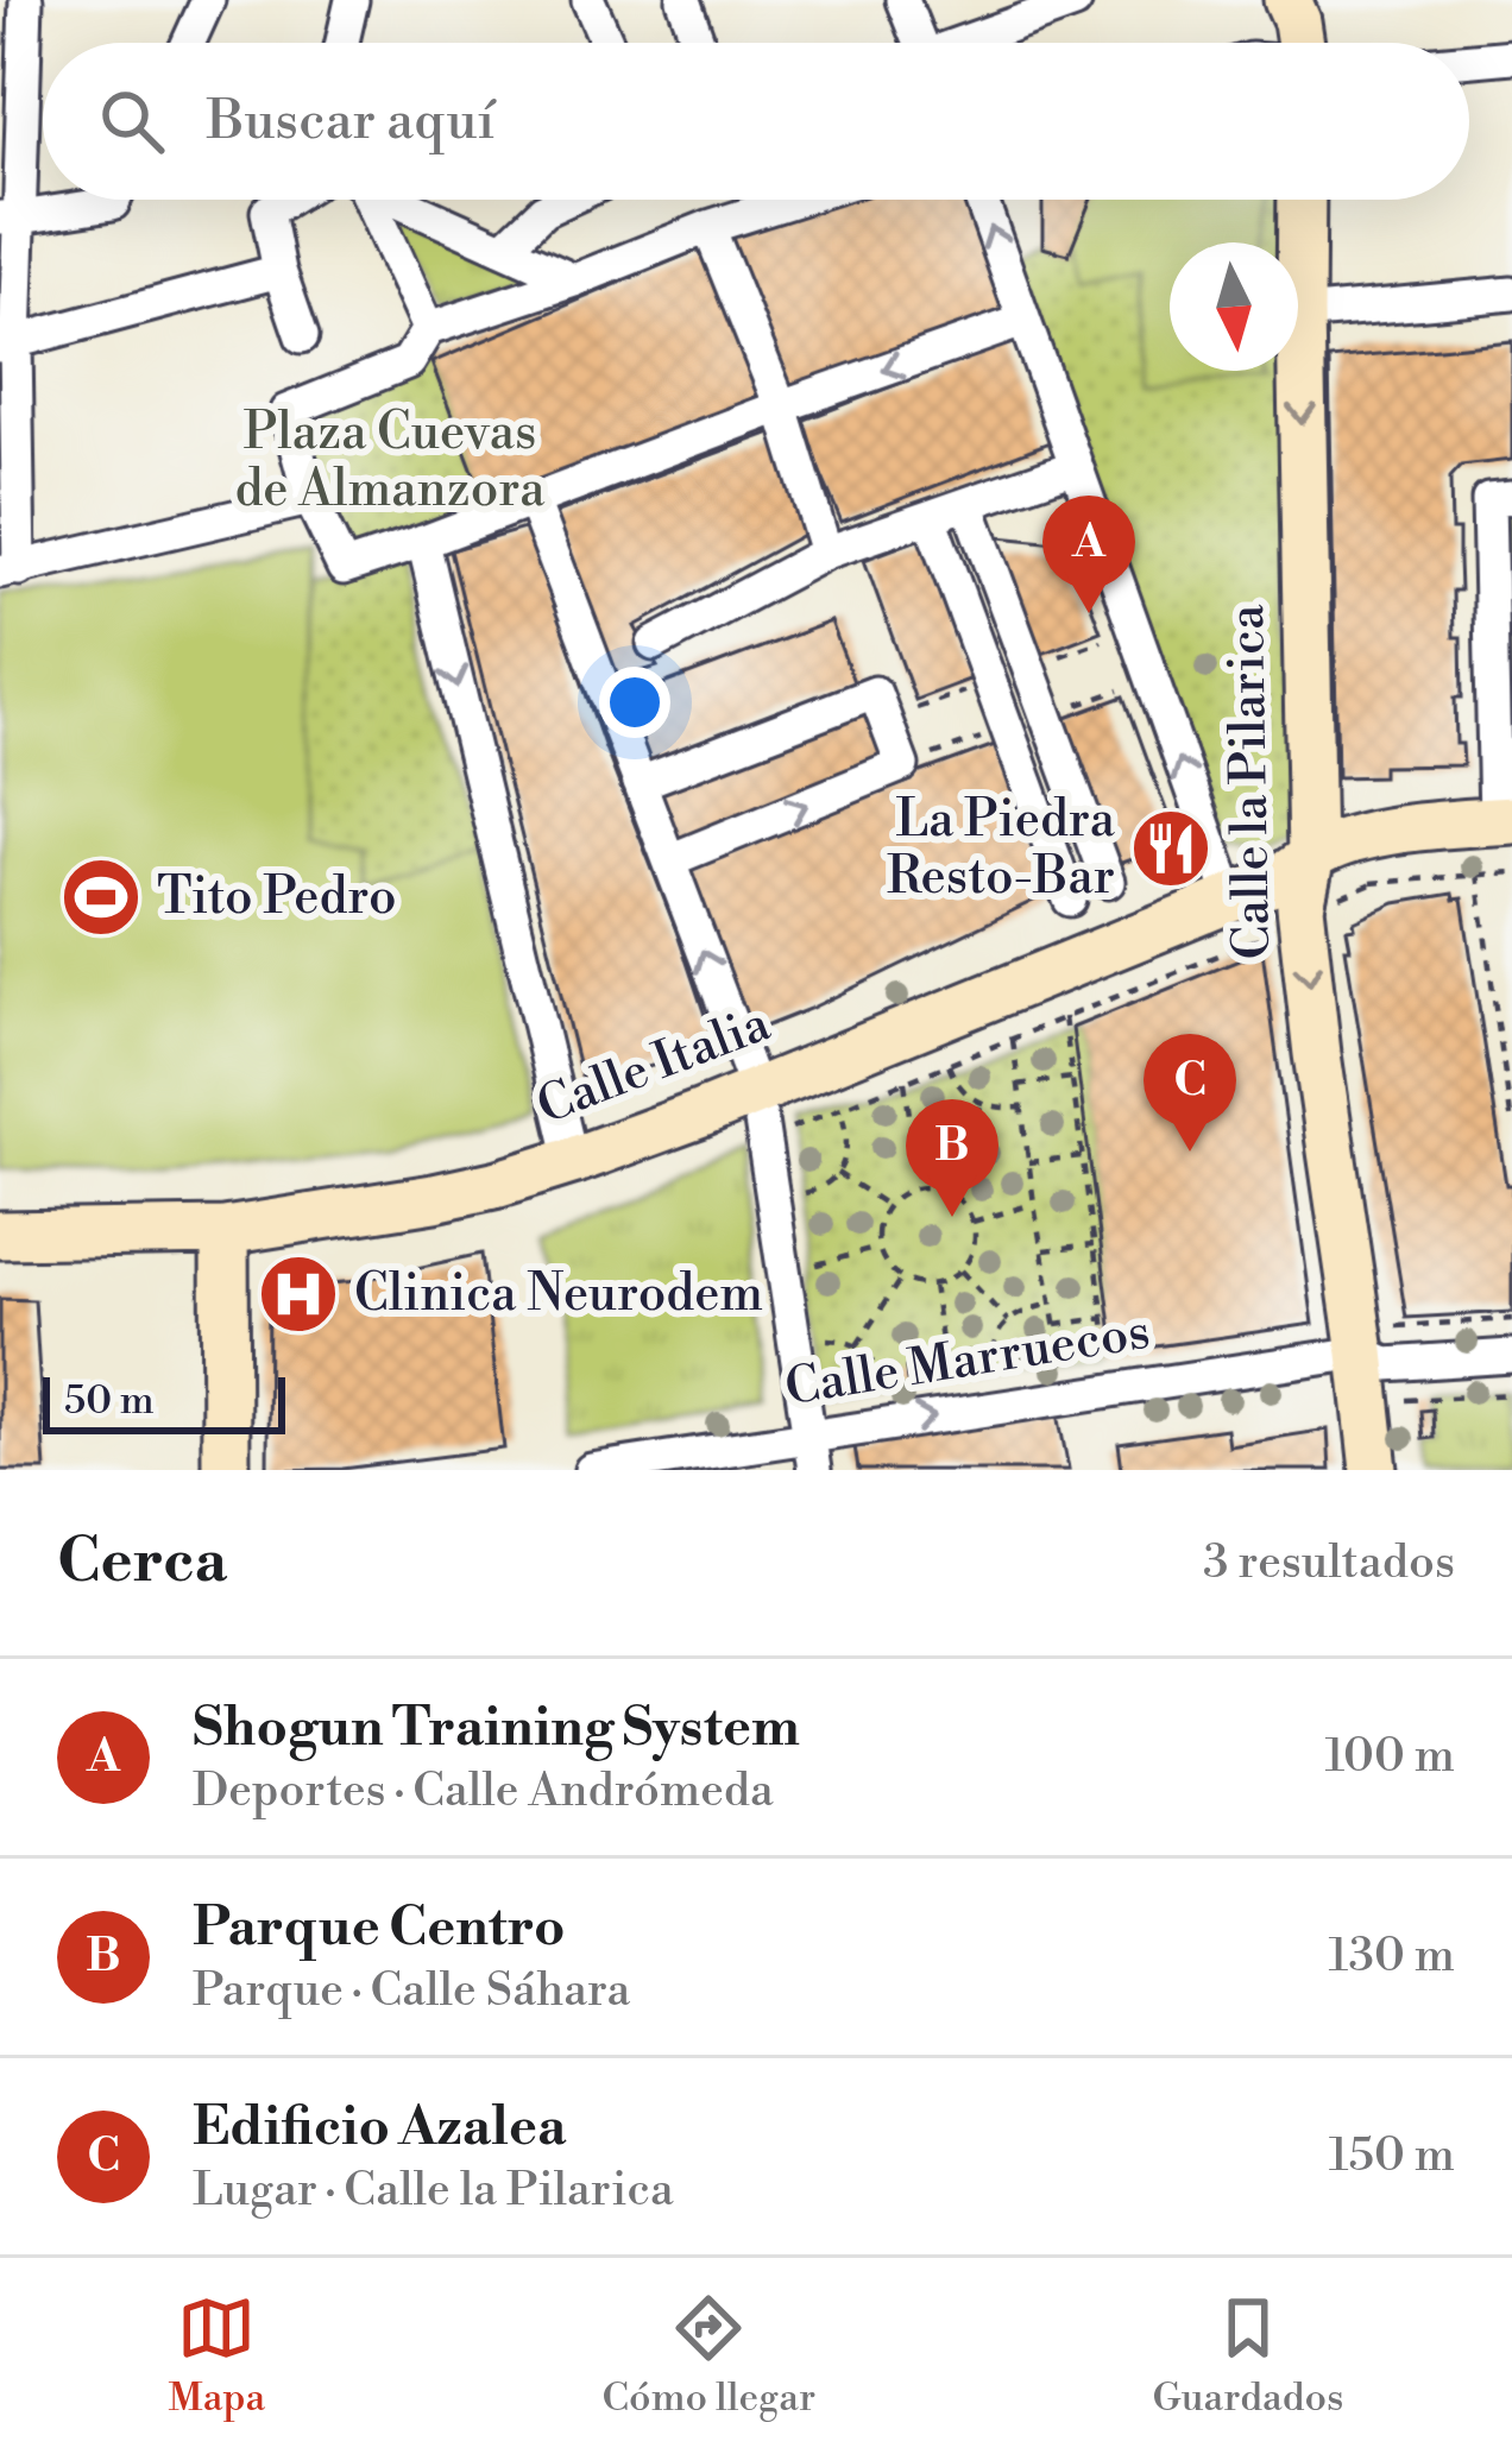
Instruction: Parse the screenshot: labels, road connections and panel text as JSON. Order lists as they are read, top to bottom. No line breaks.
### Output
{"streets":{"street":["Calle la Pilarica","Calle Italia","Calle Marruecos"]},"crossings":[["Calle la Pilarica","Calle Italia"],["Calle la Pilarica","Calle Marruecos"]],"one_way":["Calle Marruecos"],"parks":["Plaza Cuevas de Almanzora"],"places":{"restaurant":["La Piedra Resto-Bar"],"sports":["Tito Pedro"],"hospital":["Clinica Neurodem"]},"scale_bar":"50 m","north":"bottom","page":{"search":"Buscar aquí","pins":["A","C","B"],"scale":"50 m","heading":["Cerca","3 resultados"],"list":[{"mark":"A","name":"Shogun Training System","note":"Deportes · Calle Andrómeda","value":"100 m"},{"mark":"B","name":"Parque Centro","note":"Parque · Calle Sáhara","value":"130 m"},{"mark":"C","name":"Edificio Azalea","note":"Lugar · Calle la Pilarica","value":"150 m"}],"nav":["Mapa","Cómo llegar","Guardados"]}}
